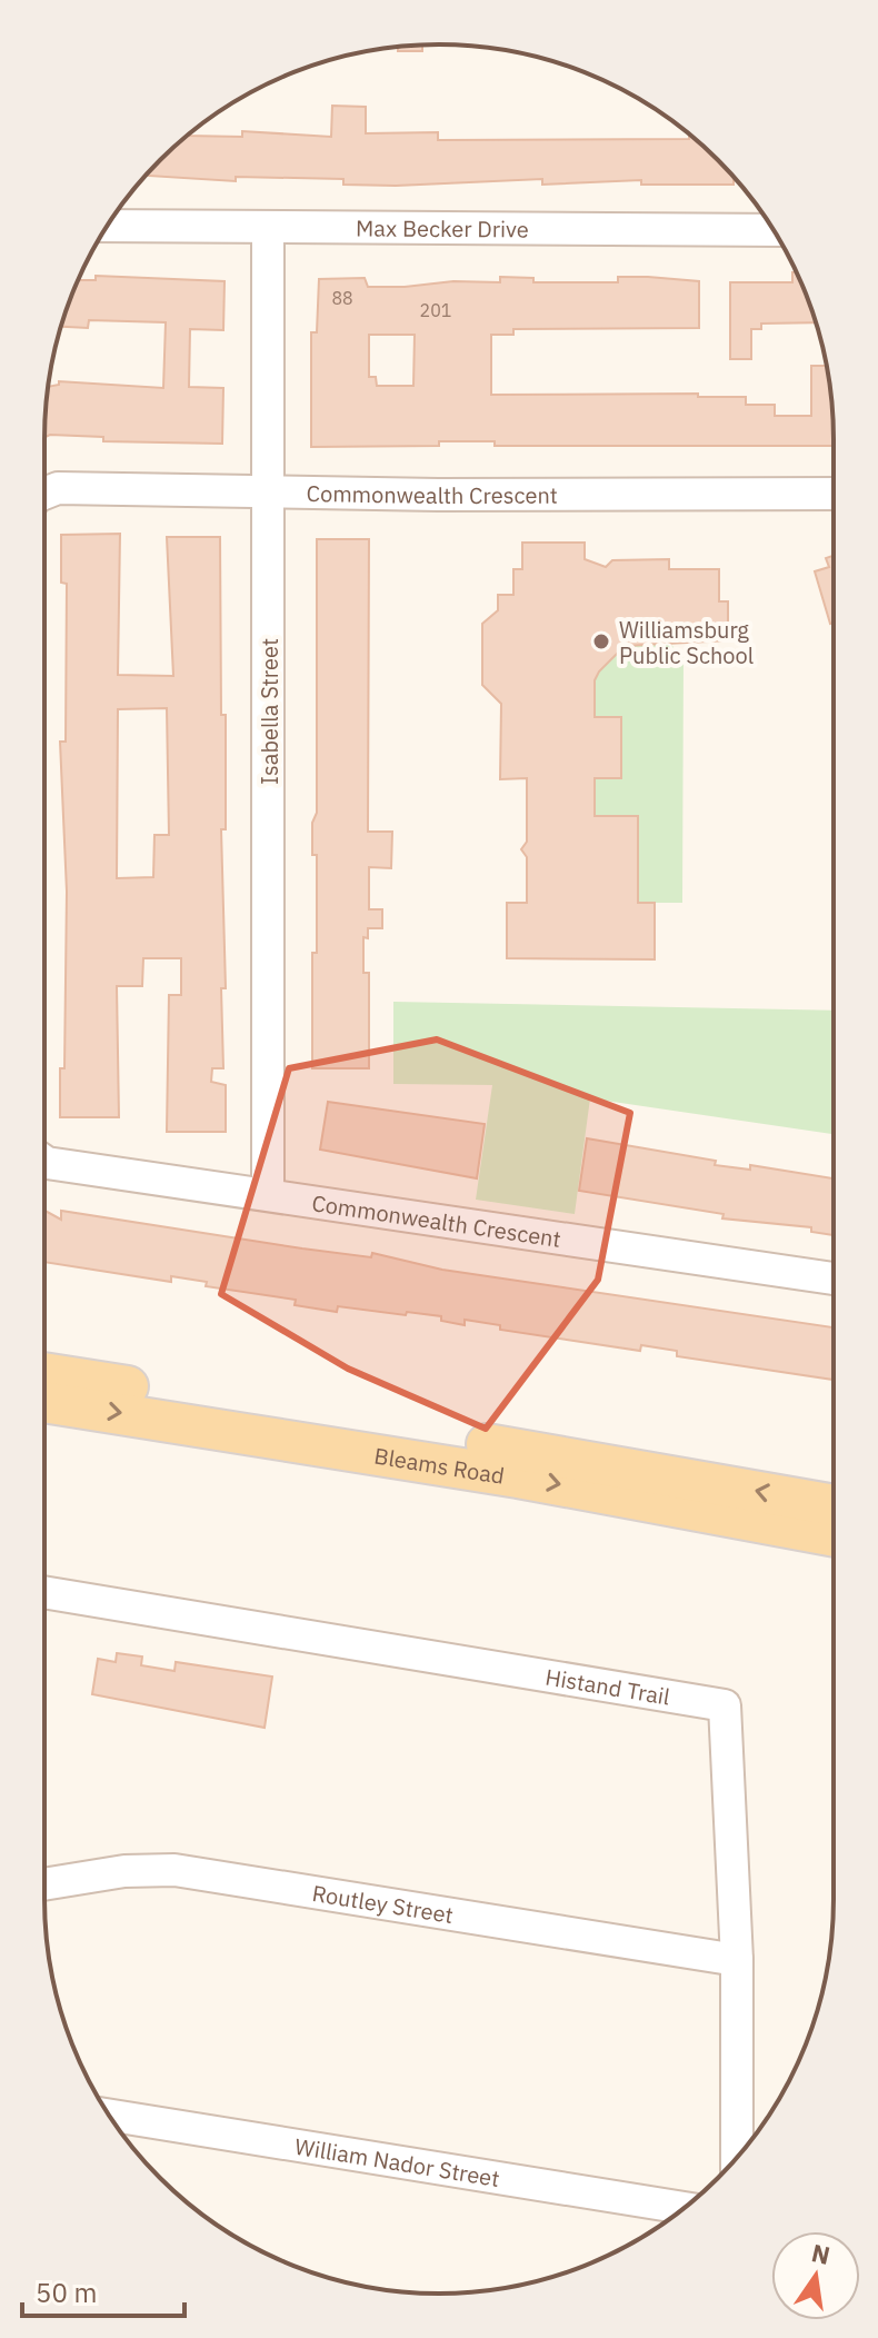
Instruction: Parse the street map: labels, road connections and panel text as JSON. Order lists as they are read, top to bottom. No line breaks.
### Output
{"streets":{"main road":["Bleams Road"],"street":["Max Becker Drive","Commonwealth Crescent","Isabella Street","Histand Trail","Routley Street","William Nador Street"]},"crossings":[["Max Becker Drive","Isabella Street"],["Commonwealth Crescent","Isabella Street"],["Histand Trail","Routley Street"]],"places":["Williamsburg Public School"],"house_numbers":["88","201"],"scale_bar":"50 m","north":"top"}
